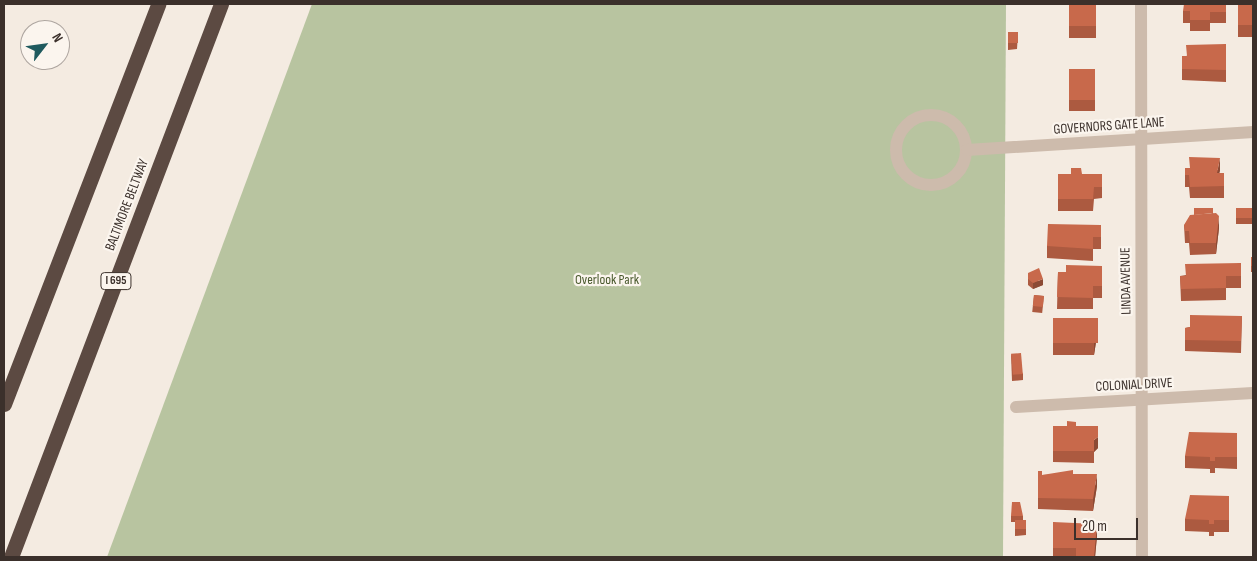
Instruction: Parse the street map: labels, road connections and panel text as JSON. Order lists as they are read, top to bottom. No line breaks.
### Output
{"streets":{"highway":["BALTIMORE BELTWAY","I 695"],"street":["GOVERNORS GATE LANE","LINDA AVENUE","COLONIAL DRIVE"]},"crossings":[["GOVERNORS GATE LANE","LINDA AVENUE"],["LINDA AVENUE","COLONIAL DRIVE"]],"parks":["Overlook Park"],"scale_bar":"20 m","north":"top right"}
